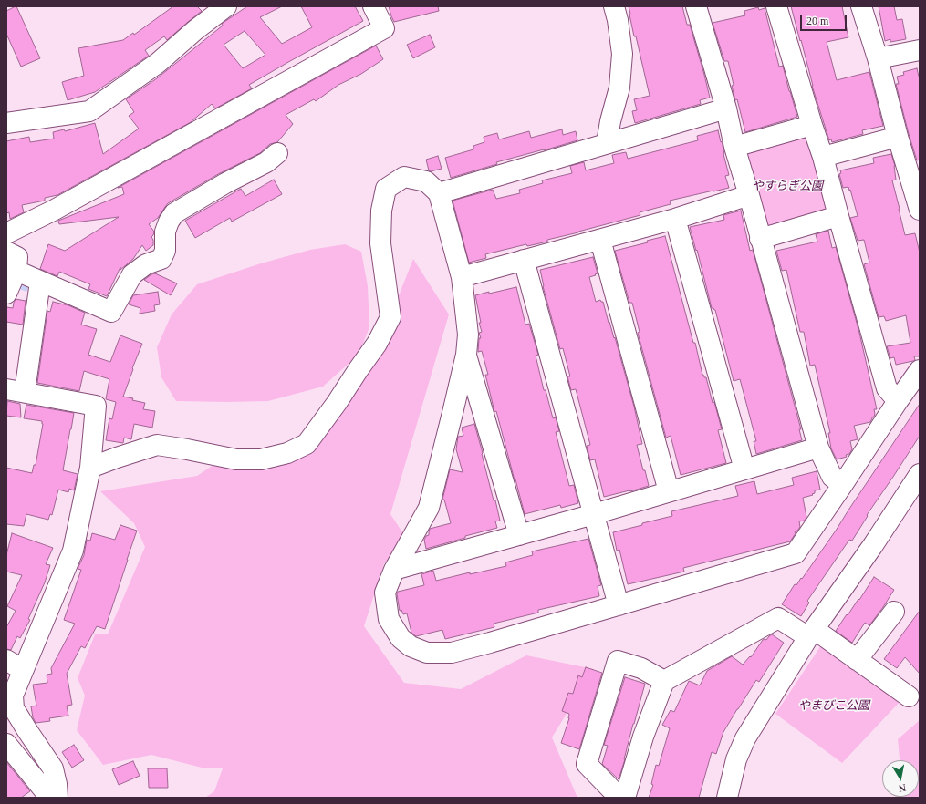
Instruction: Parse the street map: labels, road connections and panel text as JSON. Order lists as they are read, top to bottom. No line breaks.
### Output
{"parks":["やすらぎ公園","やまびこ公園"],"scale_bar":"20 m","north":"bottom"}
